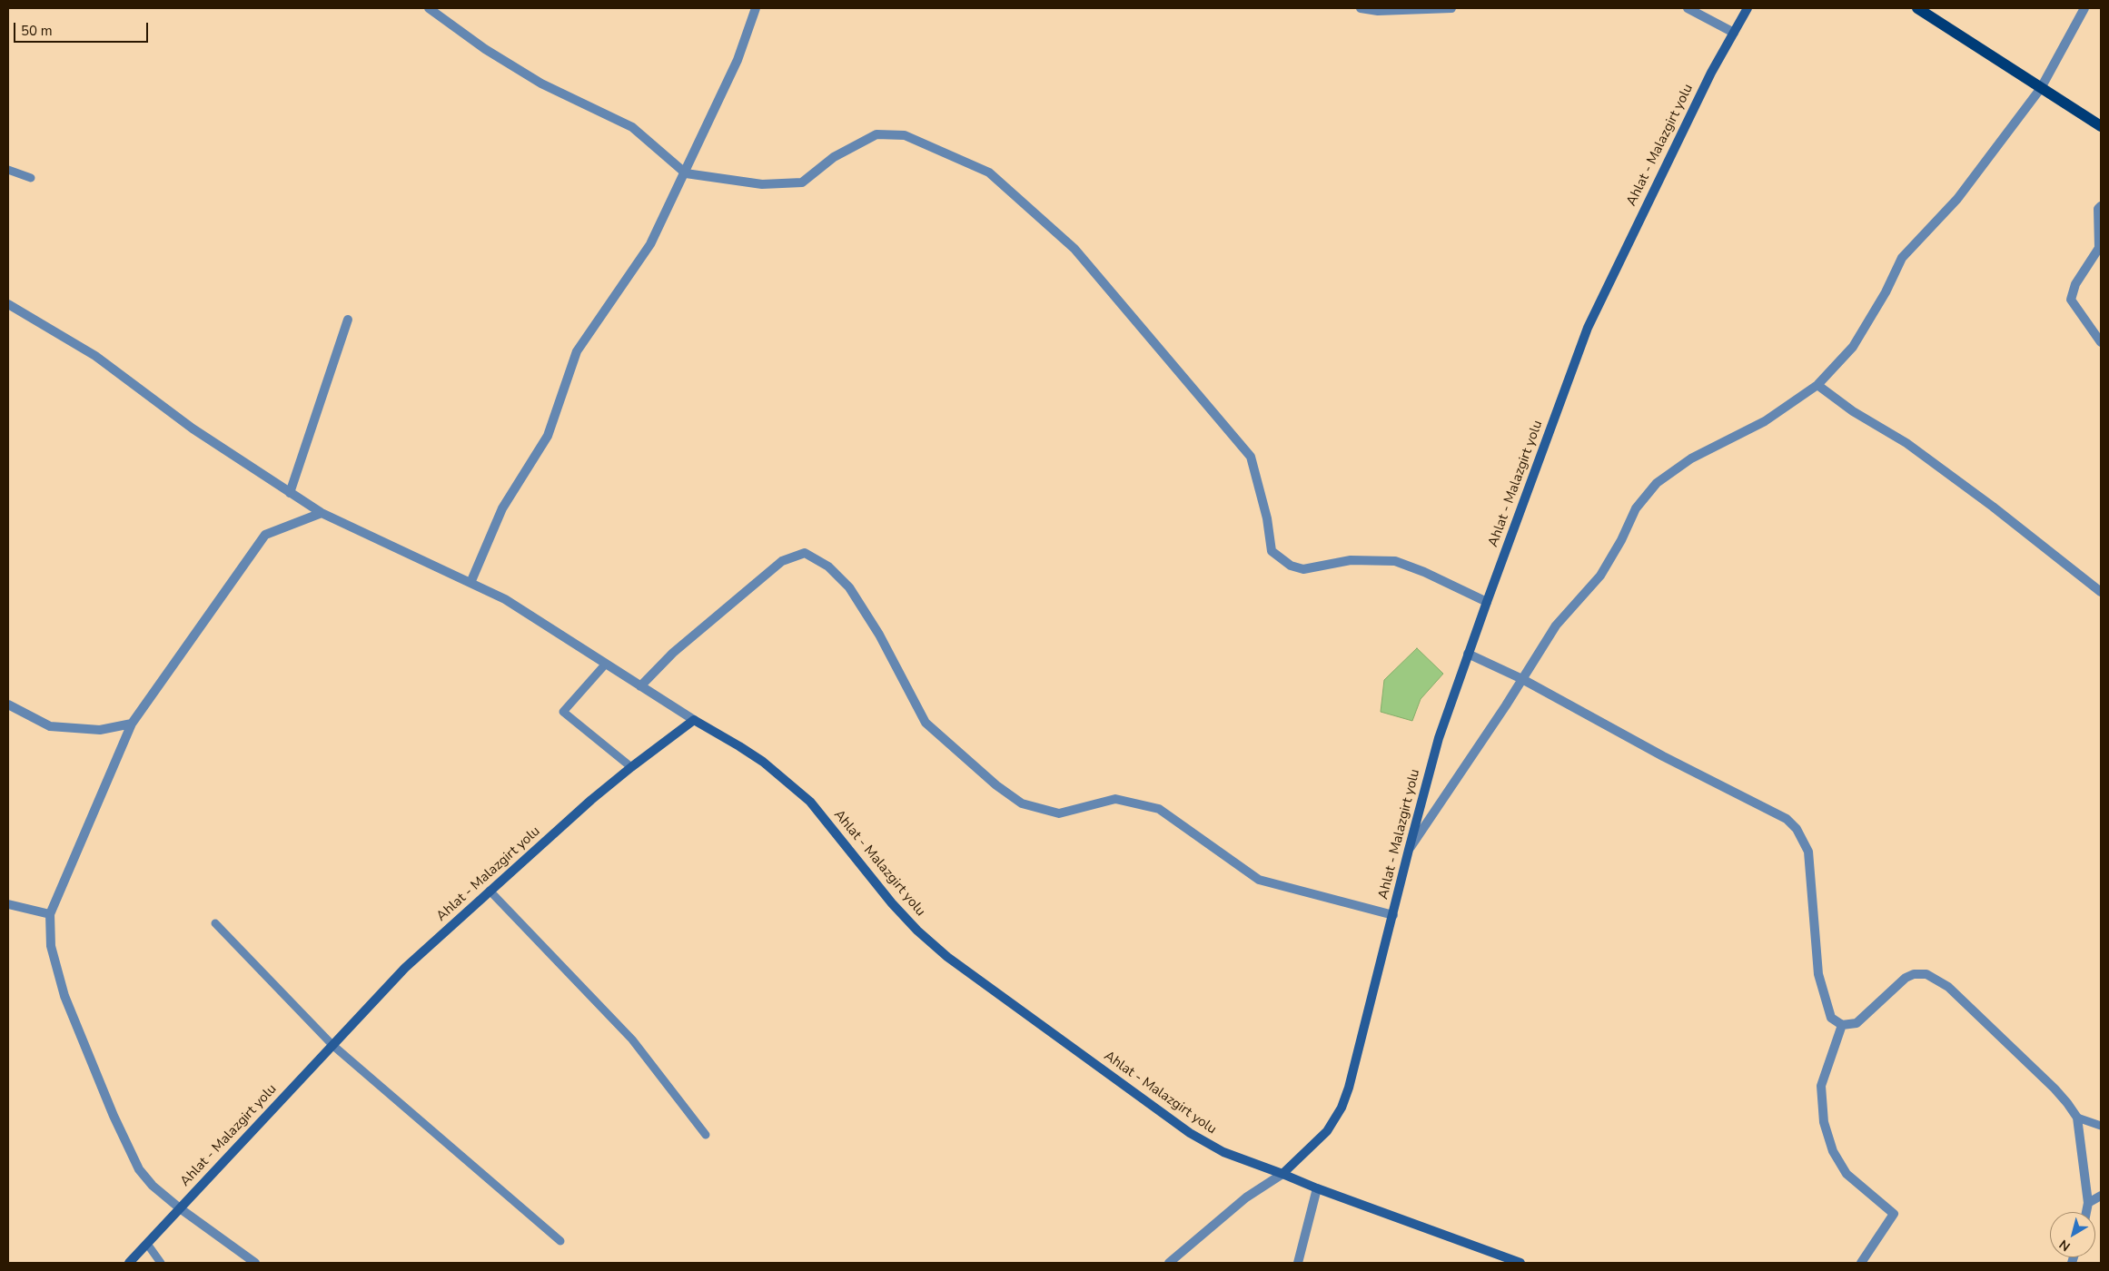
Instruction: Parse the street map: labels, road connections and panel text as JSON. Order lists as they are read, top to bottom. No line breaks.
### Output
{"streets":{"main road":["Ahlat - Malazgirt yolu"]},"scale_bar":"50 m","north":"bottom left"}
